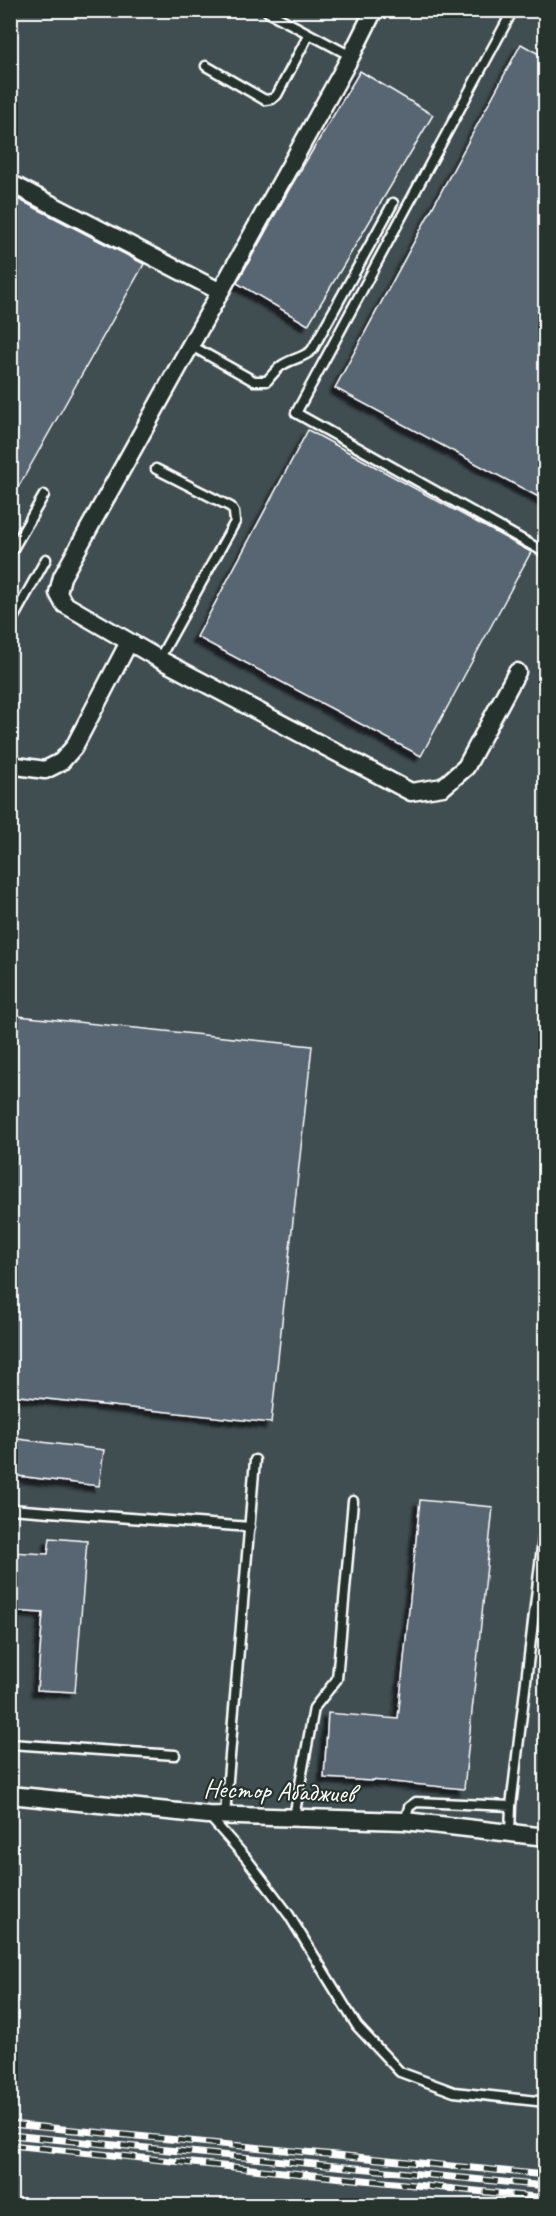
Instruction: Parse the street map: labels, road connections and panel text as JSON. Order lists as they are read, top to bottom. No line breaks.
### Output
{"streets":{"street":["Нестор Абаджиев"]}}
